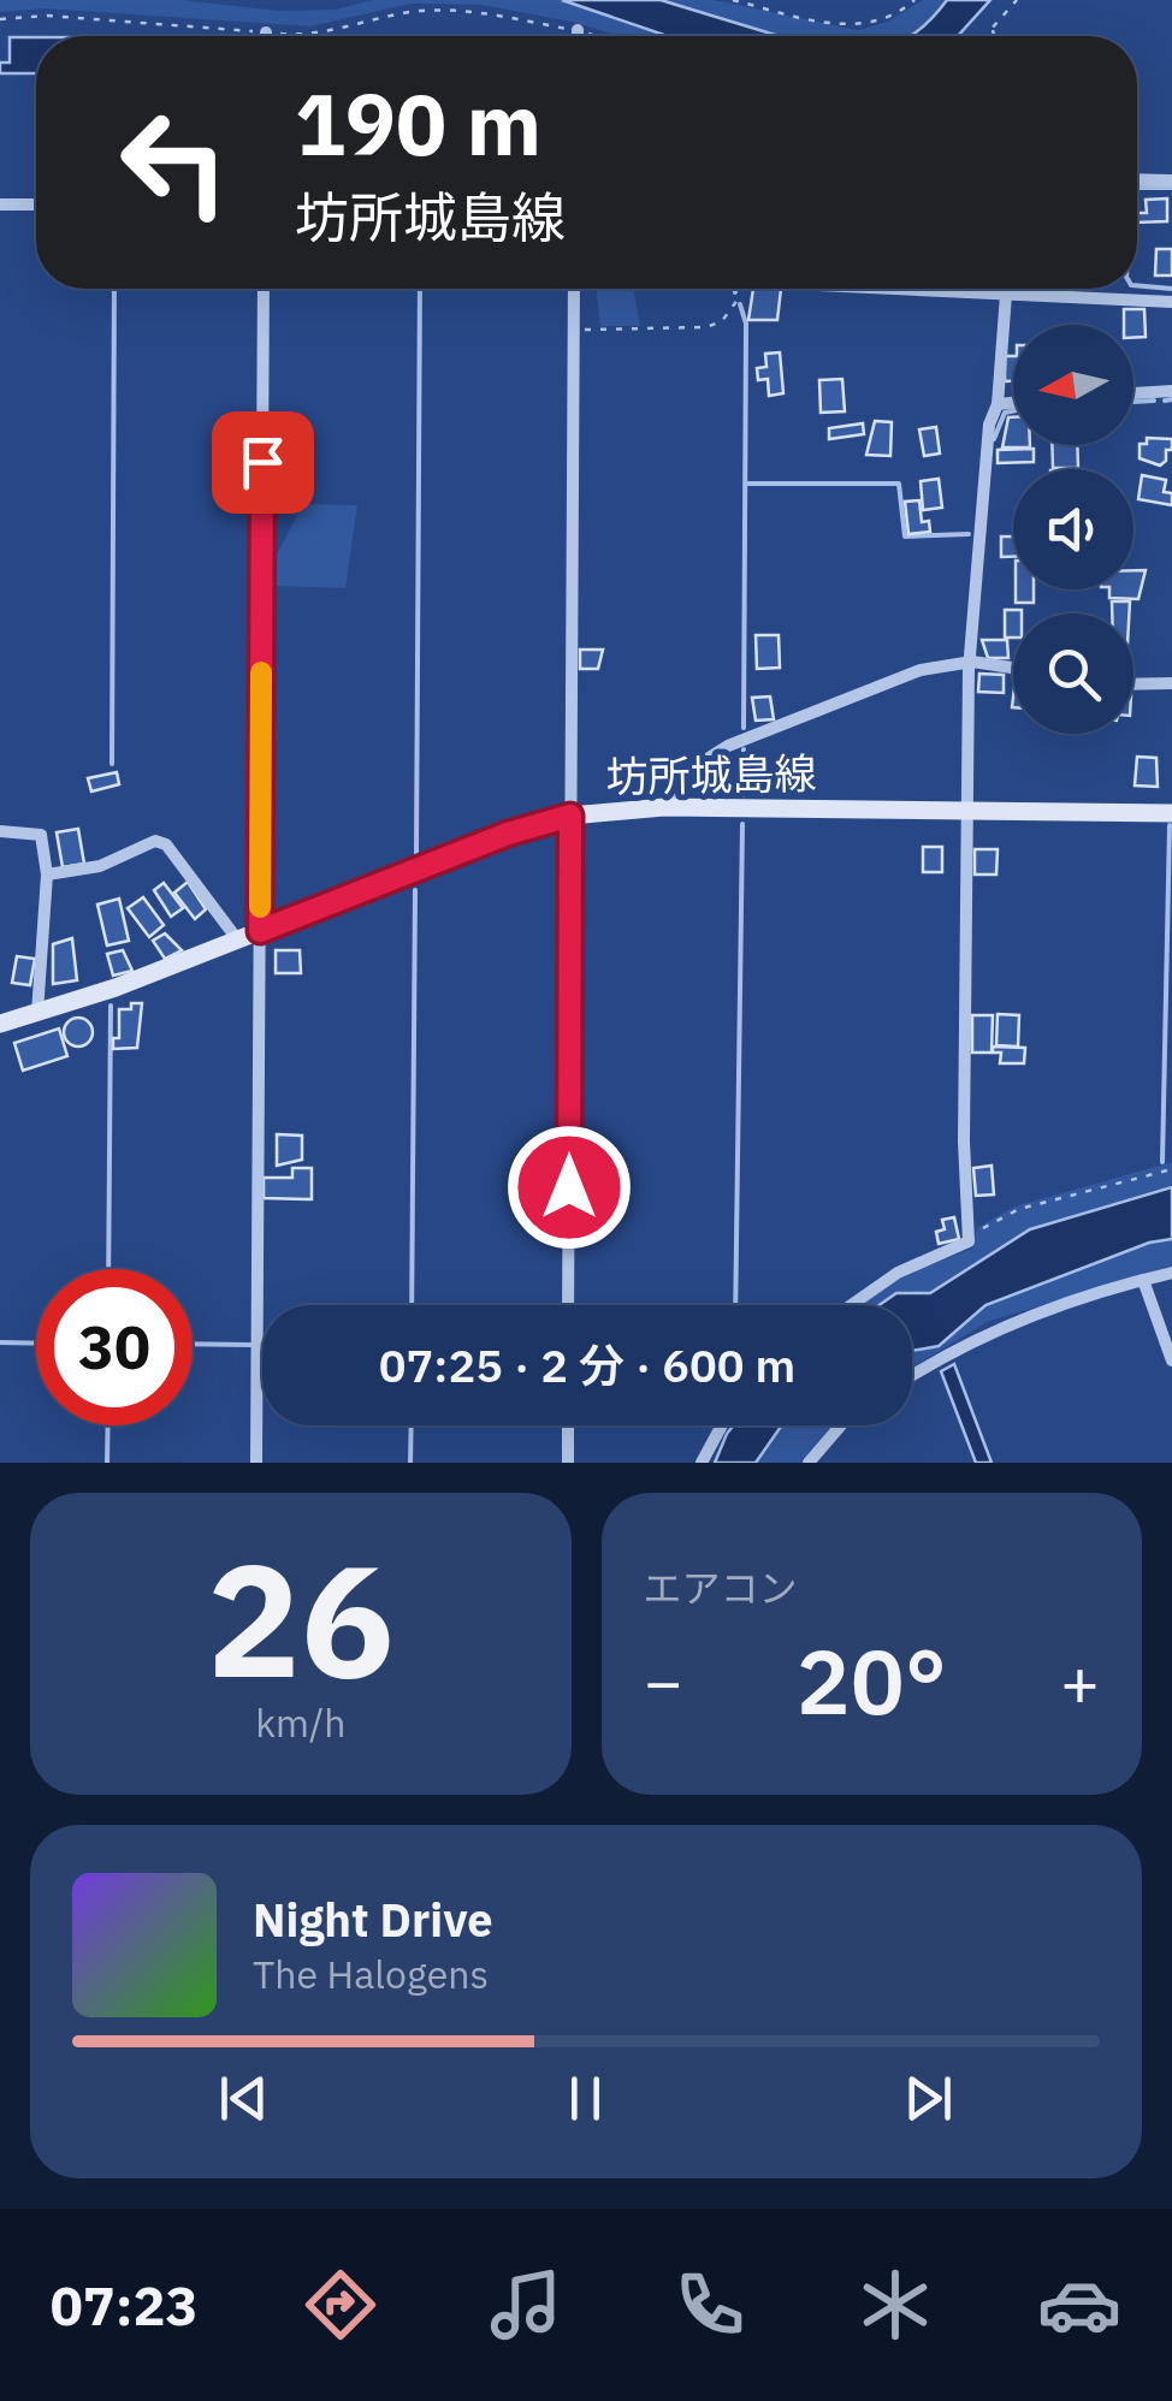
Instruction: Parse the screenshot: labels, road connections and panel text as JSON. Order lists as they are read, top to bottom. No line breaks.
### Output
{"streets":{"main road":["坊所城島線"]},"north":"left","page":{"turn":["190 m","坊所城島線"],"limit":"30","trip":"07:25 · 2 分 · 600 m","tile":[["26","km/h"],"エアコン"],"heat":["−","20°","+"],"song":["Night Drive","The Halogens"],"tabs":"07:23"}}
